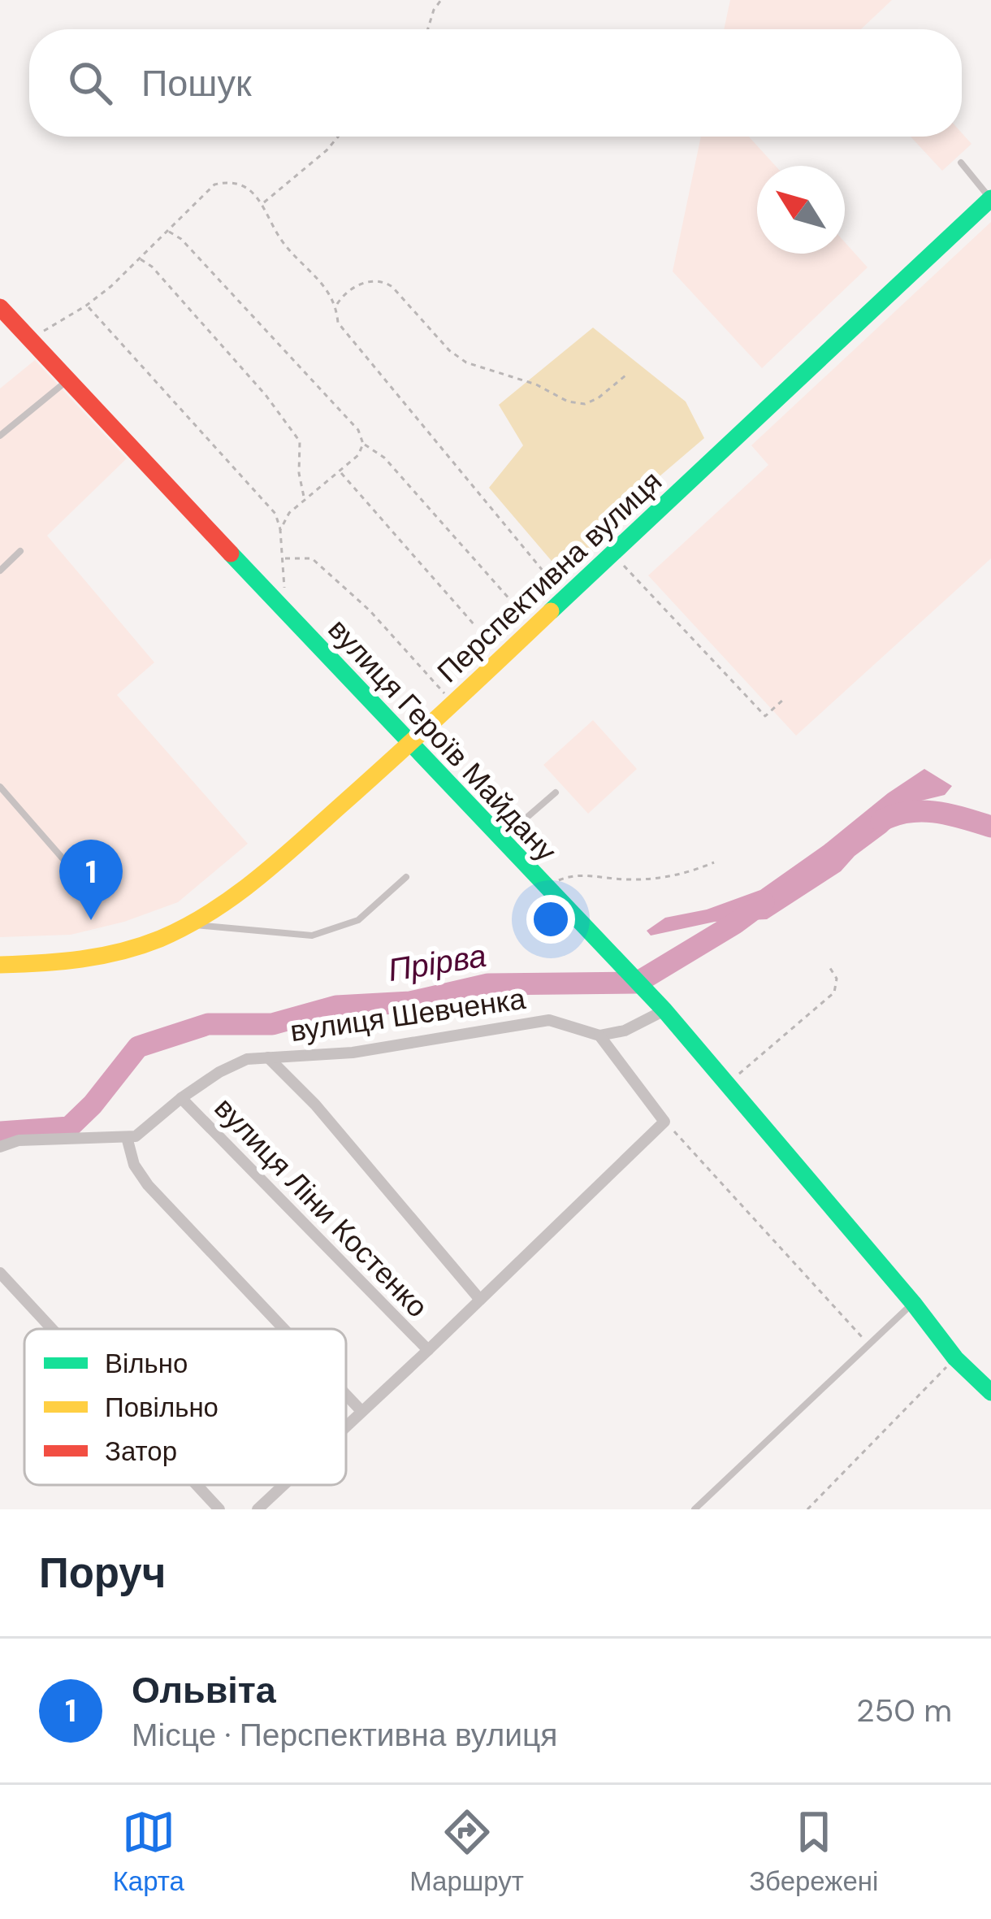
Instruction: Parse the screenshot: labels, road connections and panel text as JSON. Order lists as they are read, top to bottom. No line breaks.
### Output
{"streets":{"street":["Перспективна вулиця","вулиця Героїв Майдану","вулиця Шевченка","вулиця Ліни Костенко"]},"crossings":[["Перспективна вулиця","вулиця Героїв Майдану"],["вулиця Шевченка","вулиця Ліни Костенко"]],"water":["Прірва"],"legend":["Вільно","Повільно","Затор"],"north":"top left","page":{"search":"Пошук","pins":"1","heading":"Поруч","list":[{"mark":"1","name":"Ольвіта","note":"Місце · Перспективна вулиця","value":"250 m"}],"nav":["Карта","Маршрут","Збережені"]}}
